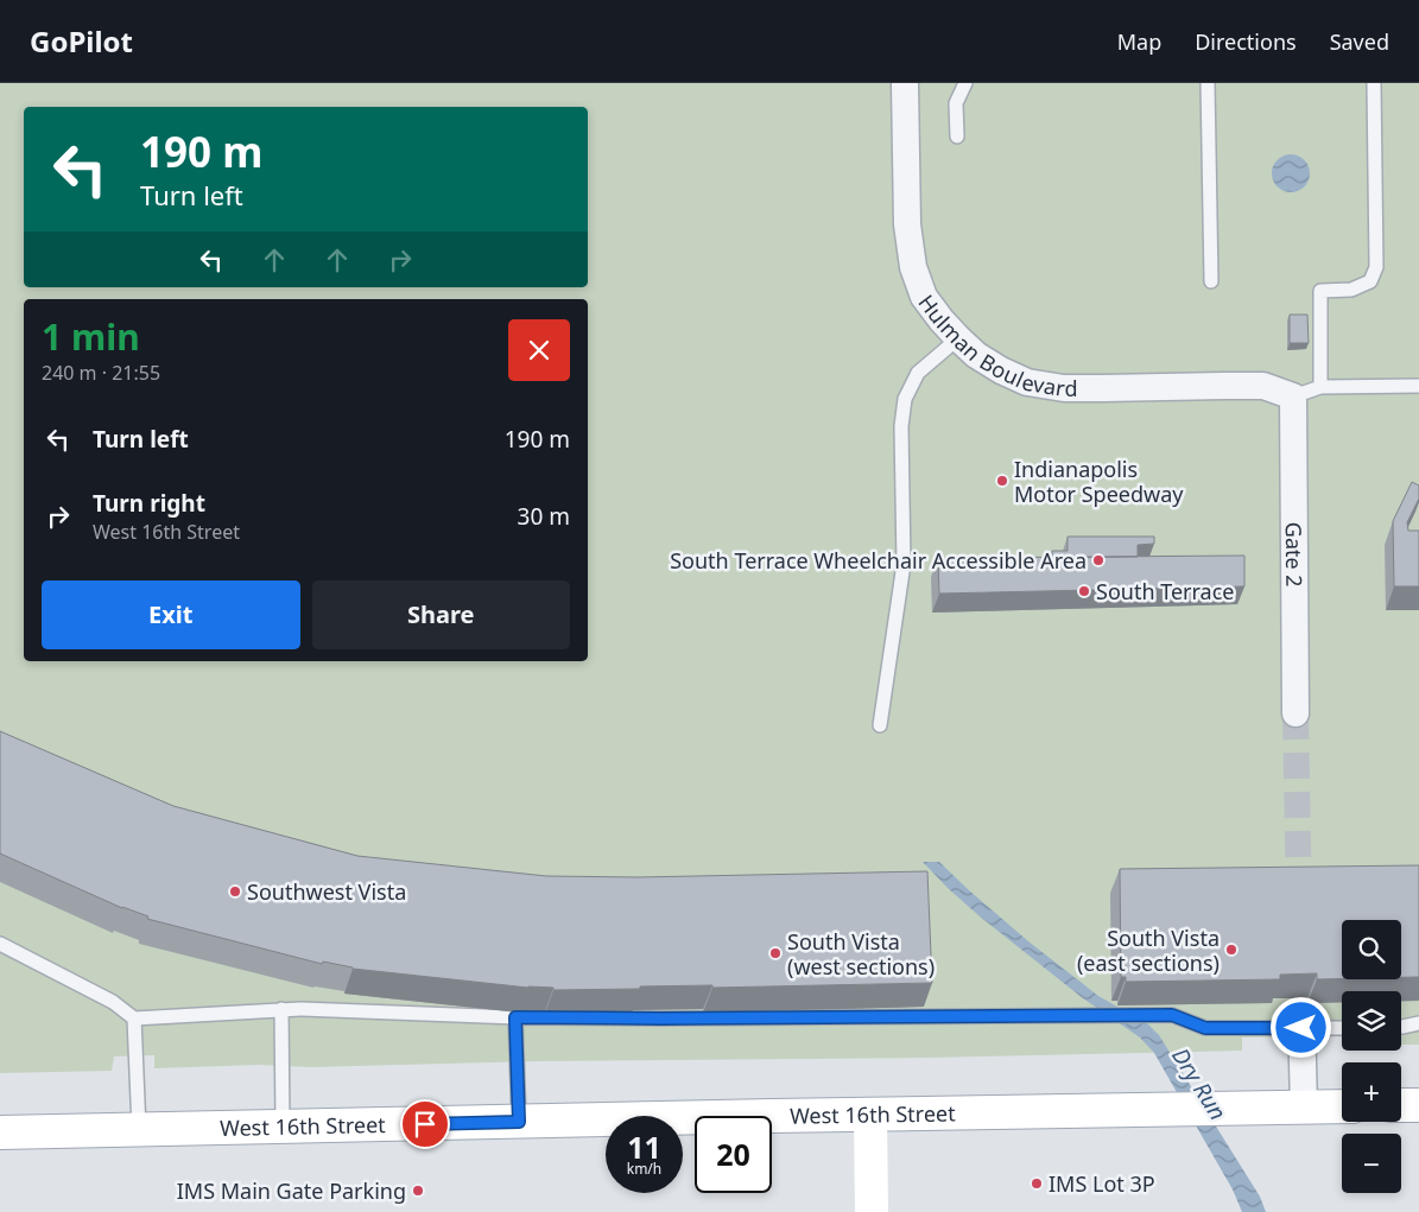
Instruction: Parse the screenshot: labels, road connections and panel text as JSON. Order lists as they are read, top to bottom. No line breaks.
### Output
{"streets":{"main road":["West 16th Street"],"street":["Hulman Boulevard","Gate 2"]},"crossings":[["Hulman Boulevard","Gate 2"]],"water":["Dry Run"],"places":["Indianapolis Motor Speedway","South Terrace Wheelchair Accessible Area","South Terrace","Southwest Vista","South Vista (east sections)","South Vista (west sections)","IMS Lot 3P","IMS Main Gate Parking"],"page":{"header":"GoPilot","nav":["Map","Directions","Saved"],"turn":["190 m","Turn left"],"heading":["1 min","240 m · 21:55"],"list":[{"name":"Turn left","value":"190 m"},{"name":"Turn right","note":"West 16th Street","value":"30 m"}],"buttons":["Exit","Share"],"map_buttons":["+","−"],"speed":"11 km/h","limit":"20"}}
